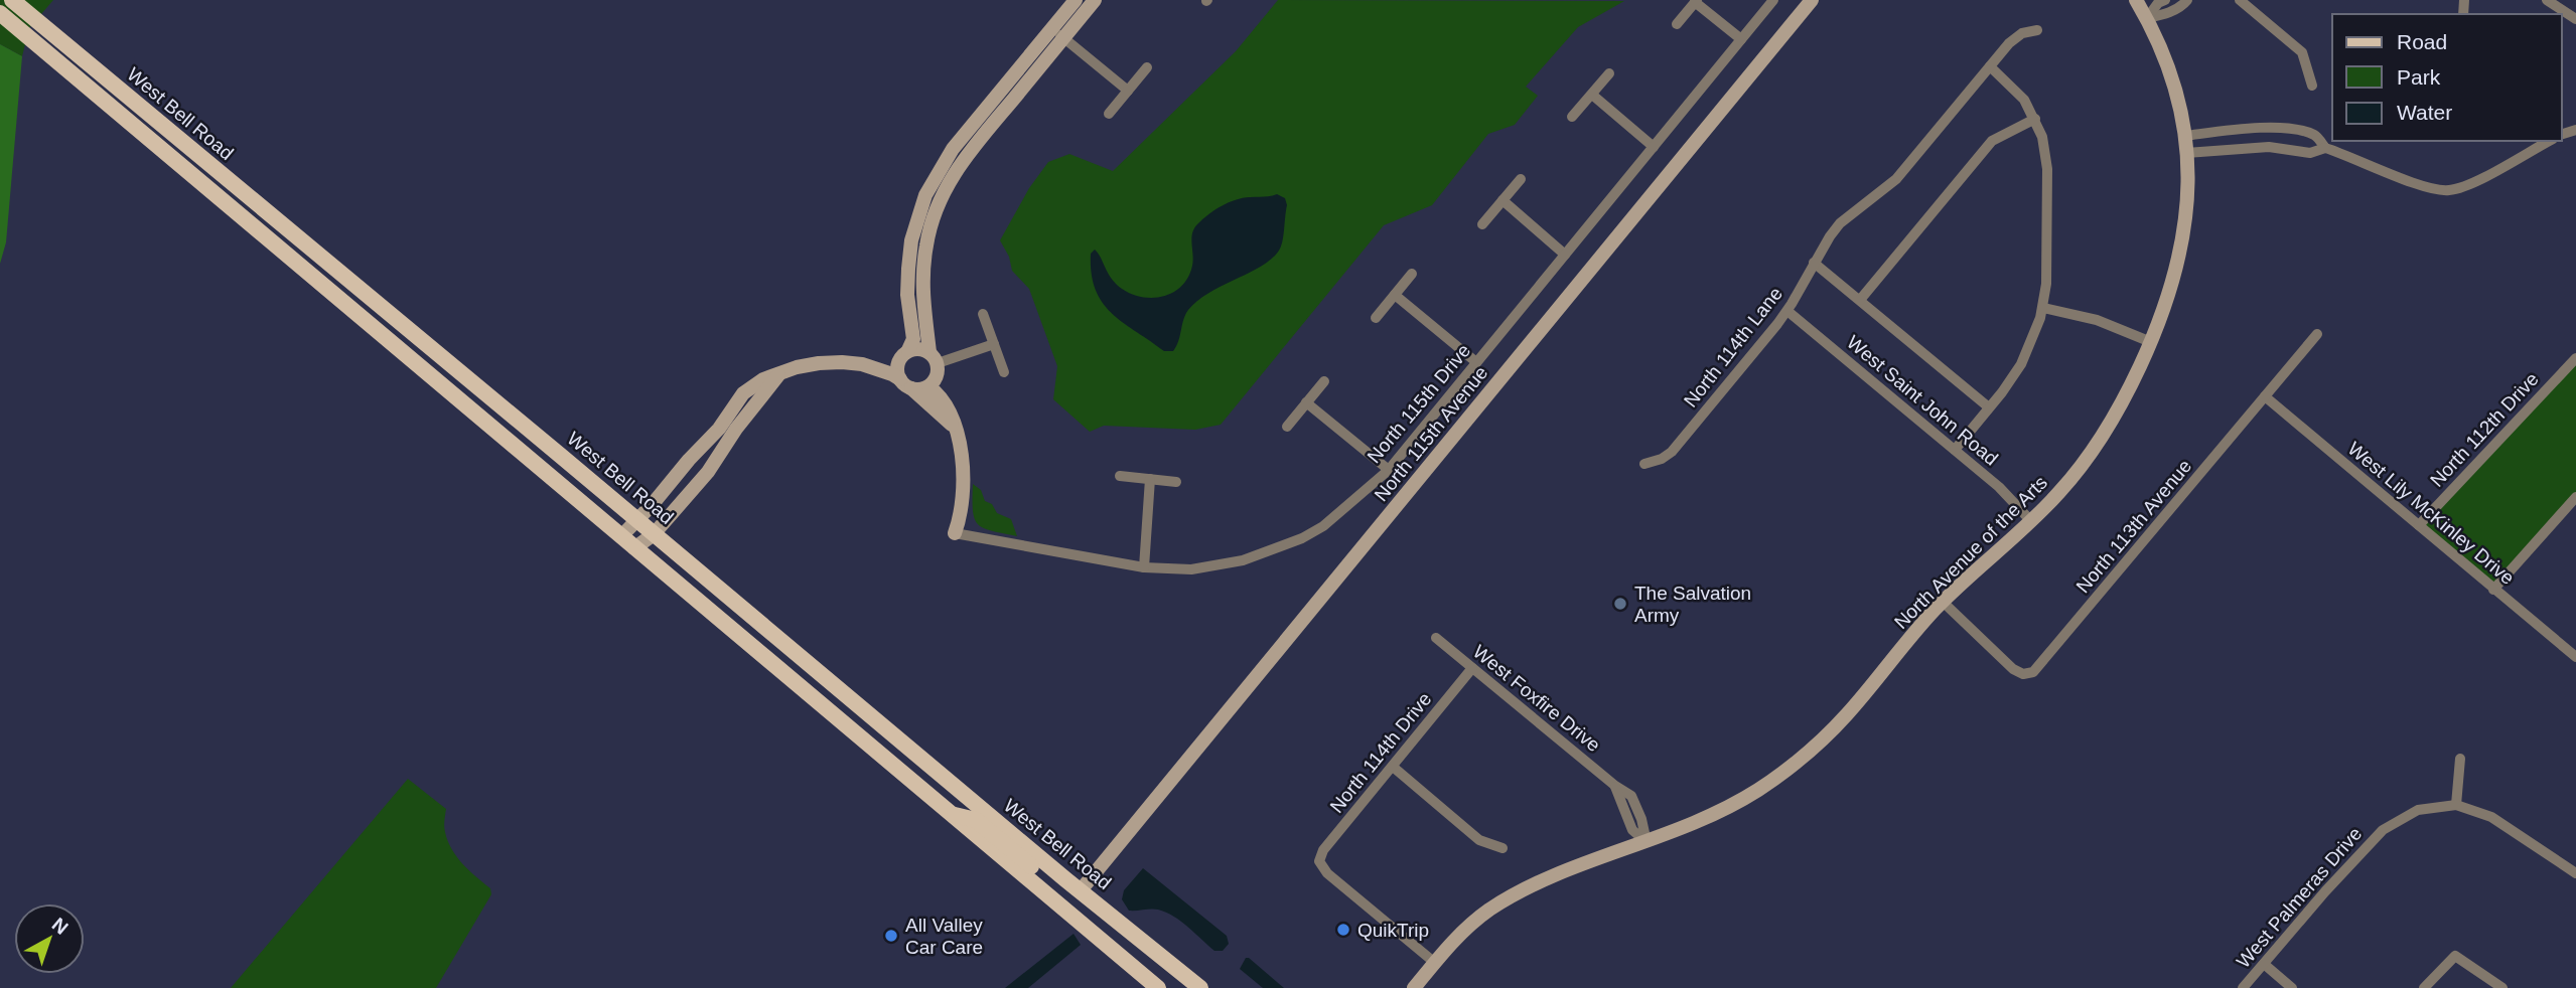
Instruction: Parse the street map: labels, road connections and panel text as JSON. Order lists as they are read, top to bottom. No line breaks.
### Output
{"streets":{"main road":["West Bell Road"],"street":["North 114th Lane","West Saint John Road","North 115th Drive","North 112th Drive","North 115th Avenue","West Lily McKinley Drive","North 113th Avenue","North Avenue of the Arts","West Foxfire Drive","North 114th Drive","West Palmeras Drive"]},"crossings":[["West Bell Road","North 115th Avenue"],["North 114th Lane","West Saint John Road"],["West Saint John Road","North Avenue of the Arts"],["North 112th Drive","West Lily McKinley Drive"],["West Lily McKinley Drive","North 113th Avenue"],["North 113th Avenue","North Avenue of the Arts"],["North Avenue of the Arts","West Foxfire Drive"],["North Avenue of the Arts","North 114th Drive"],["West Foxfire Drive","North 114th Drive"]],"places":["The Salvation Army","QuikTrip","All Valley Car Care"],"legend":["Road","Park","Water"],"north":"top right"}
